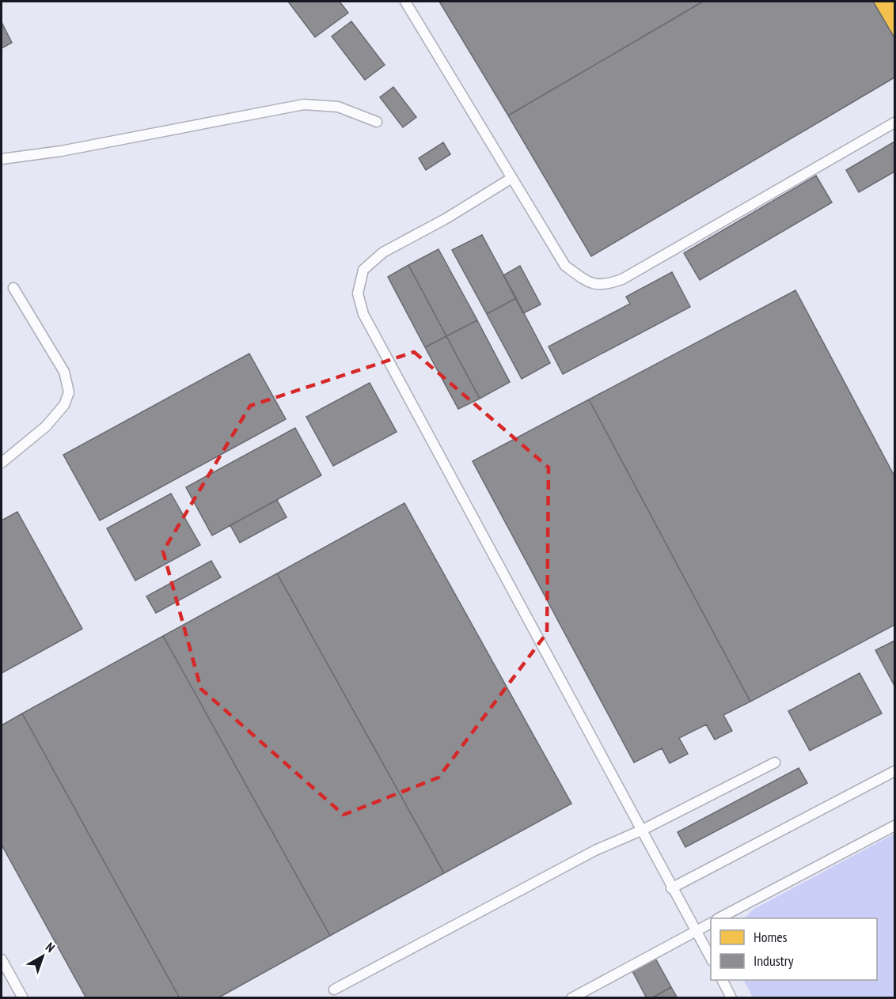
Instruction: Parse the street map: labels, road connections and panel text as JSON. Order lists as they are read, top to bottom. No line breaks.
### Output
{"legend":["Homes","Industry"],"north":"top right"}
